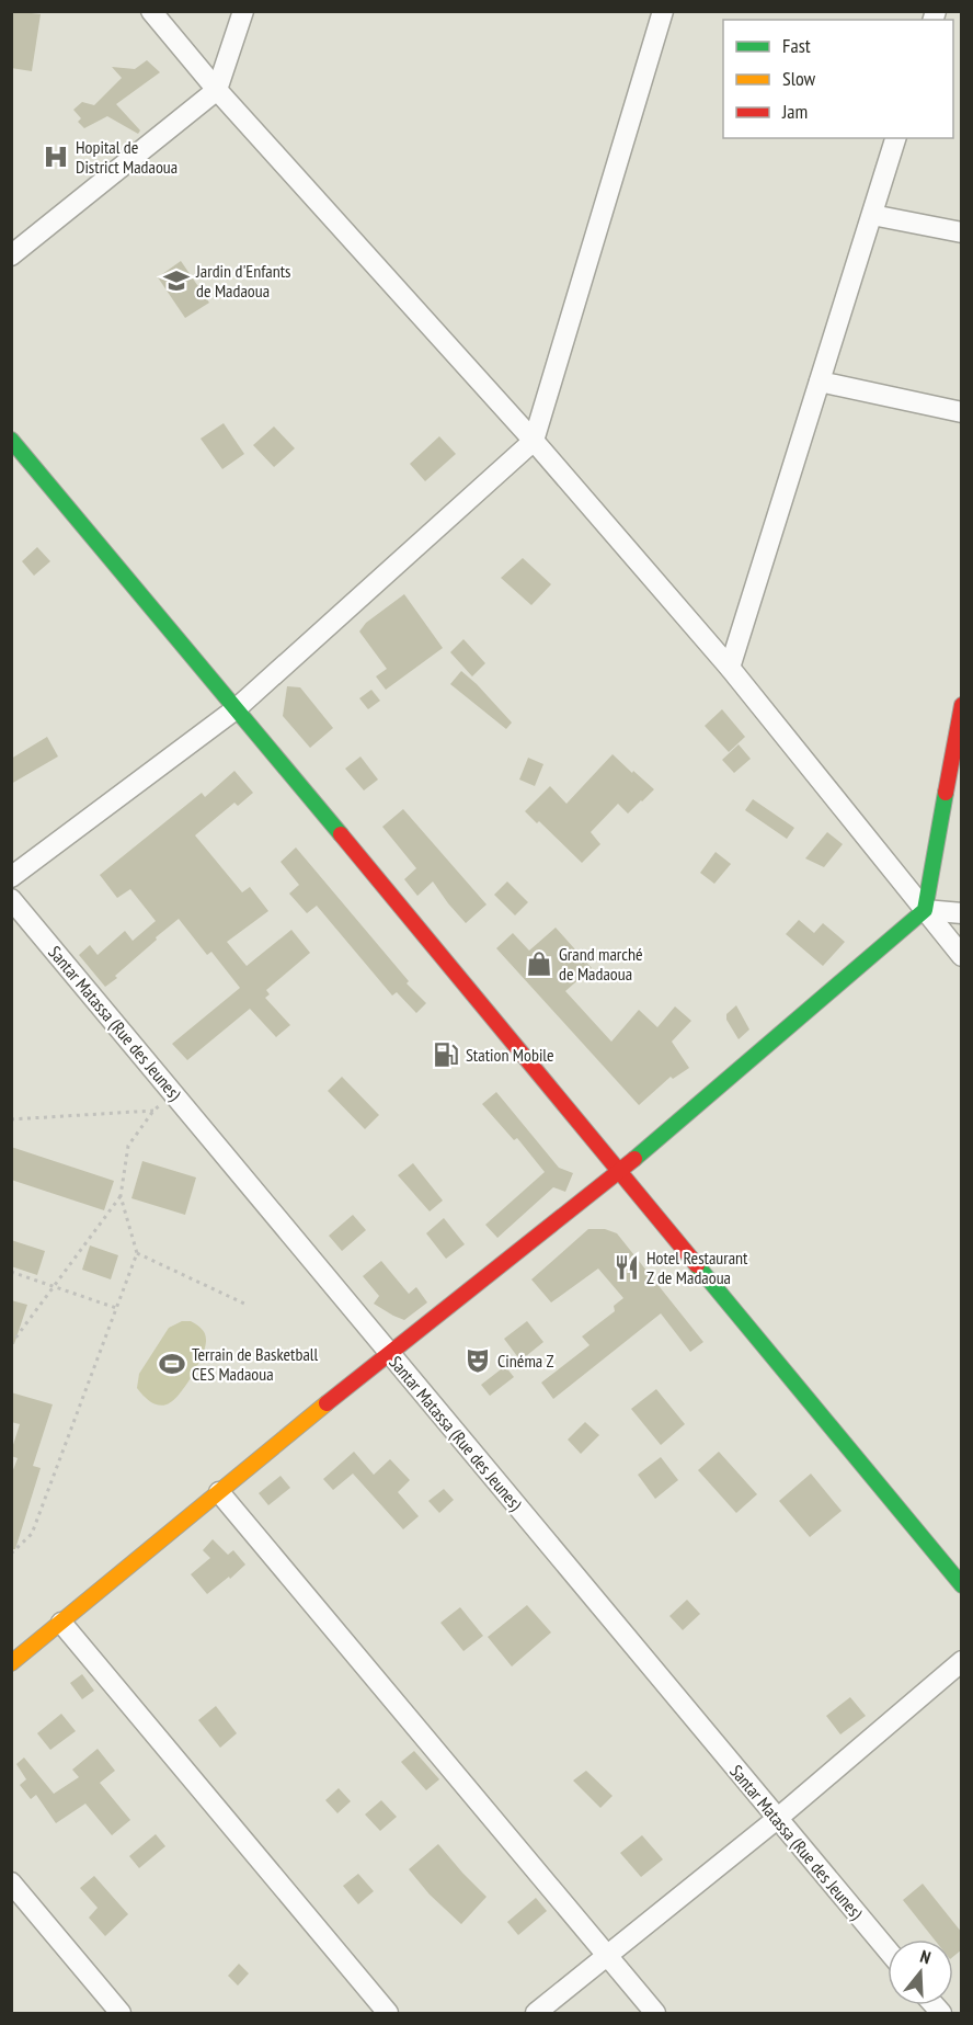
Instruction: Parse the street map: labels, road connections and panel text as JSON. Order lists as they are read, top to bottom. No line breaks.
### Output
{"streets":{"street":["Santar Matassa (Rue des Jeunes)"]},"places":{"hospital":["Hopital de District Madaoua"],"school or university":["Jardin d'Enfants de Madaoua"],"shop":["Grand marché de Madaoua"],"fuel station":["Station Mobile"],"restaurant":["Hotel Restaurant Z de Madaoua"],"theatre":["Cinéma Z"],"sports":["Terrain de Basketball CES Madaoua"]},"legend":["Fast","Slow","Jam"],"north":"top"}
